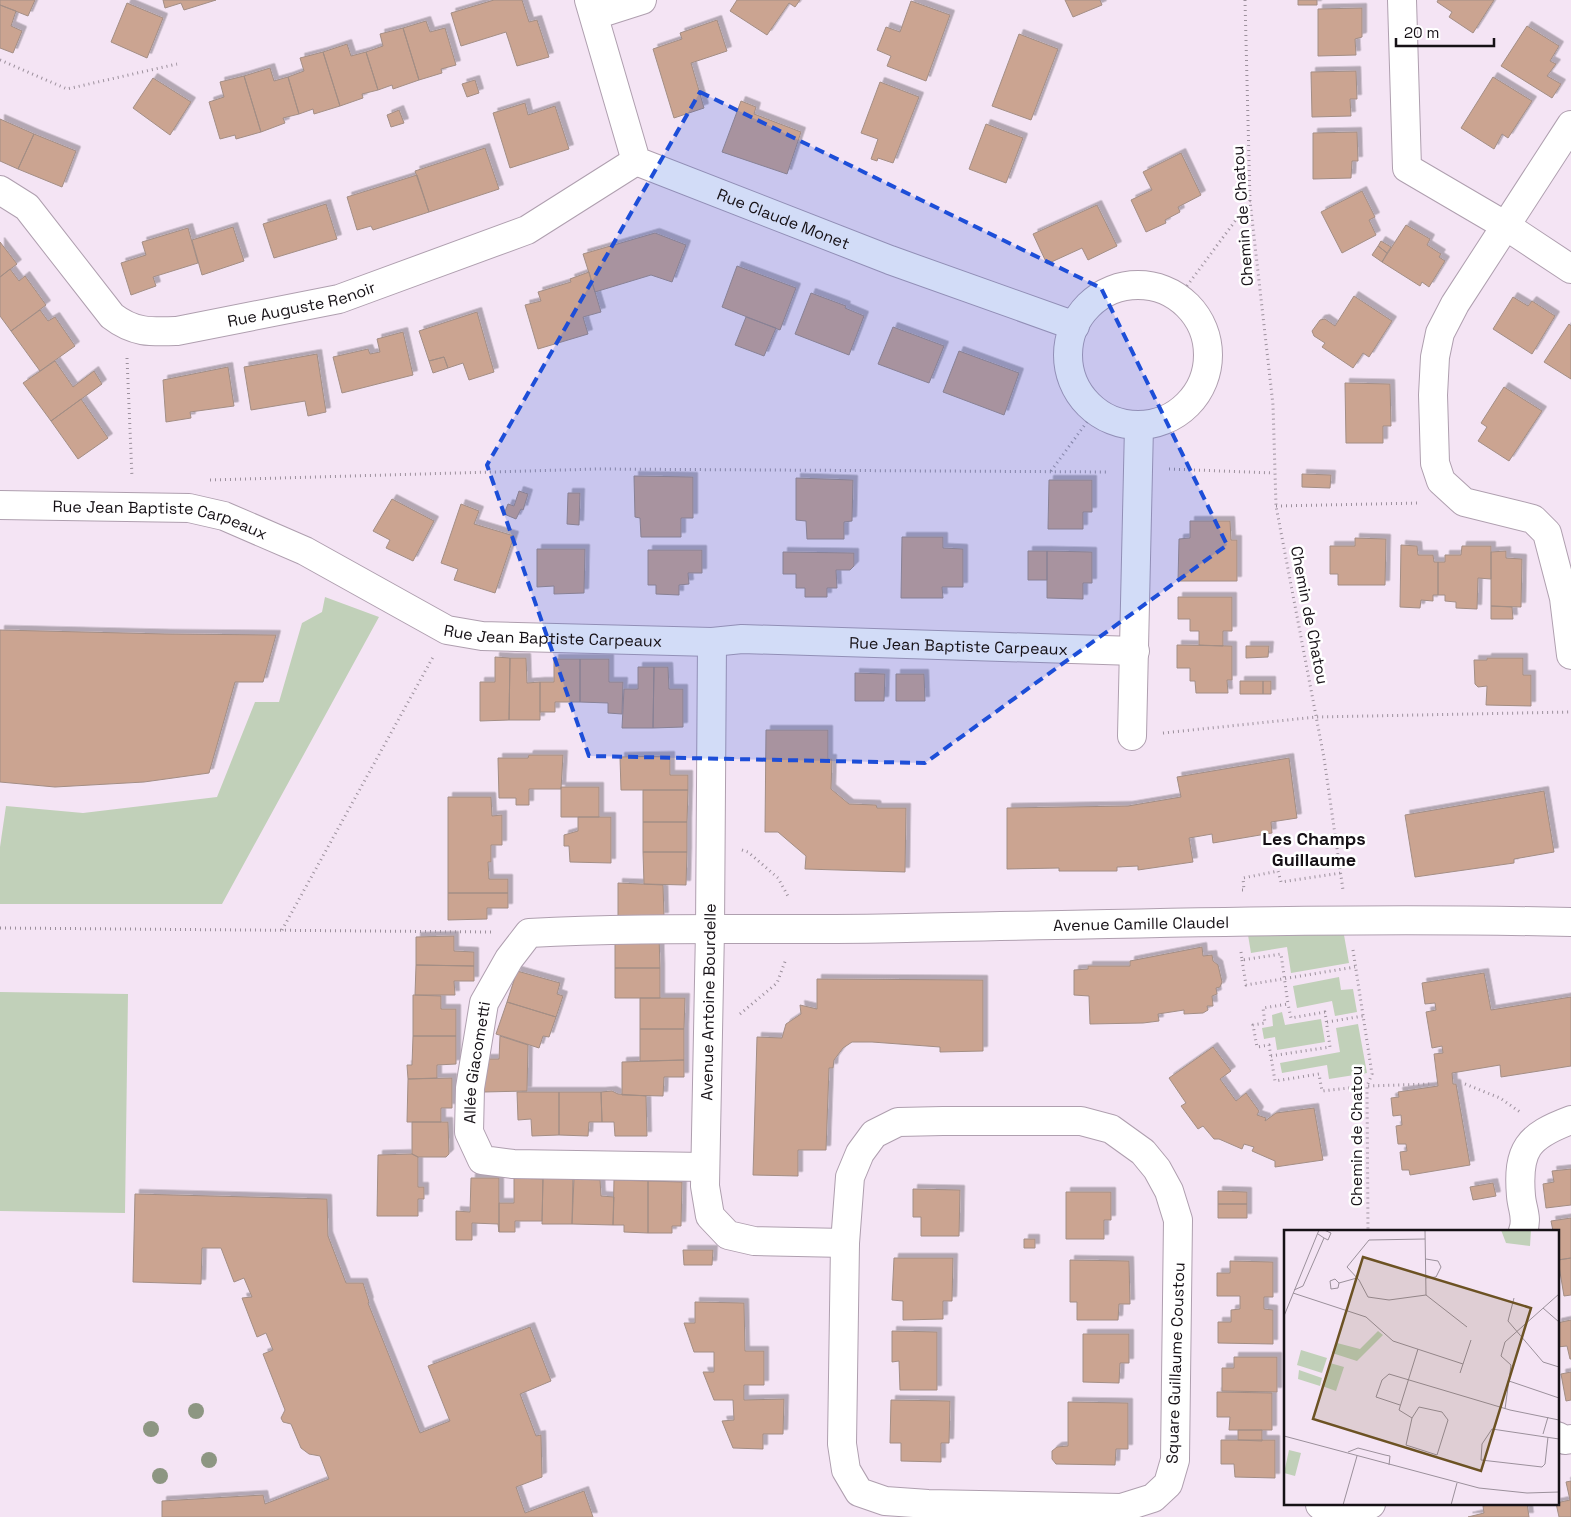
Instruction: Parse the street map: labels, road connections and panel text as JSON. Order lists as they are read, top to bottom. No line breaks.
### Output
{"streets":{"street":["Rue Claude Monet","Rue Auguste Renoir","Rue Jean Baptiste Carpeaux","Avenue Camille Claudel","Avenue Antoine Bourdelle","Allée Giacometti","Square Guillaume Coustou"],"path":["Chemin de Chatou"]},"crossings":[["Chemin de Chatou","Avenue Camille Claudel"],["Rue Claude Monet","Rue Auguste Renoir"],["Rue Jean Baptiste Carpeaux","Avenue Antoine Bourdelle"],["Avenue Camille Claudel","Avenue Antoine Bourdelle"],["Avenue Antoine Bourdelle","Allée Giacometti"],["Avenue Antoine Bourdelle","Square Guillaume Coustou"]],"districts":["Les Champs Guillaume"],"scale_bar":"20 m"}
